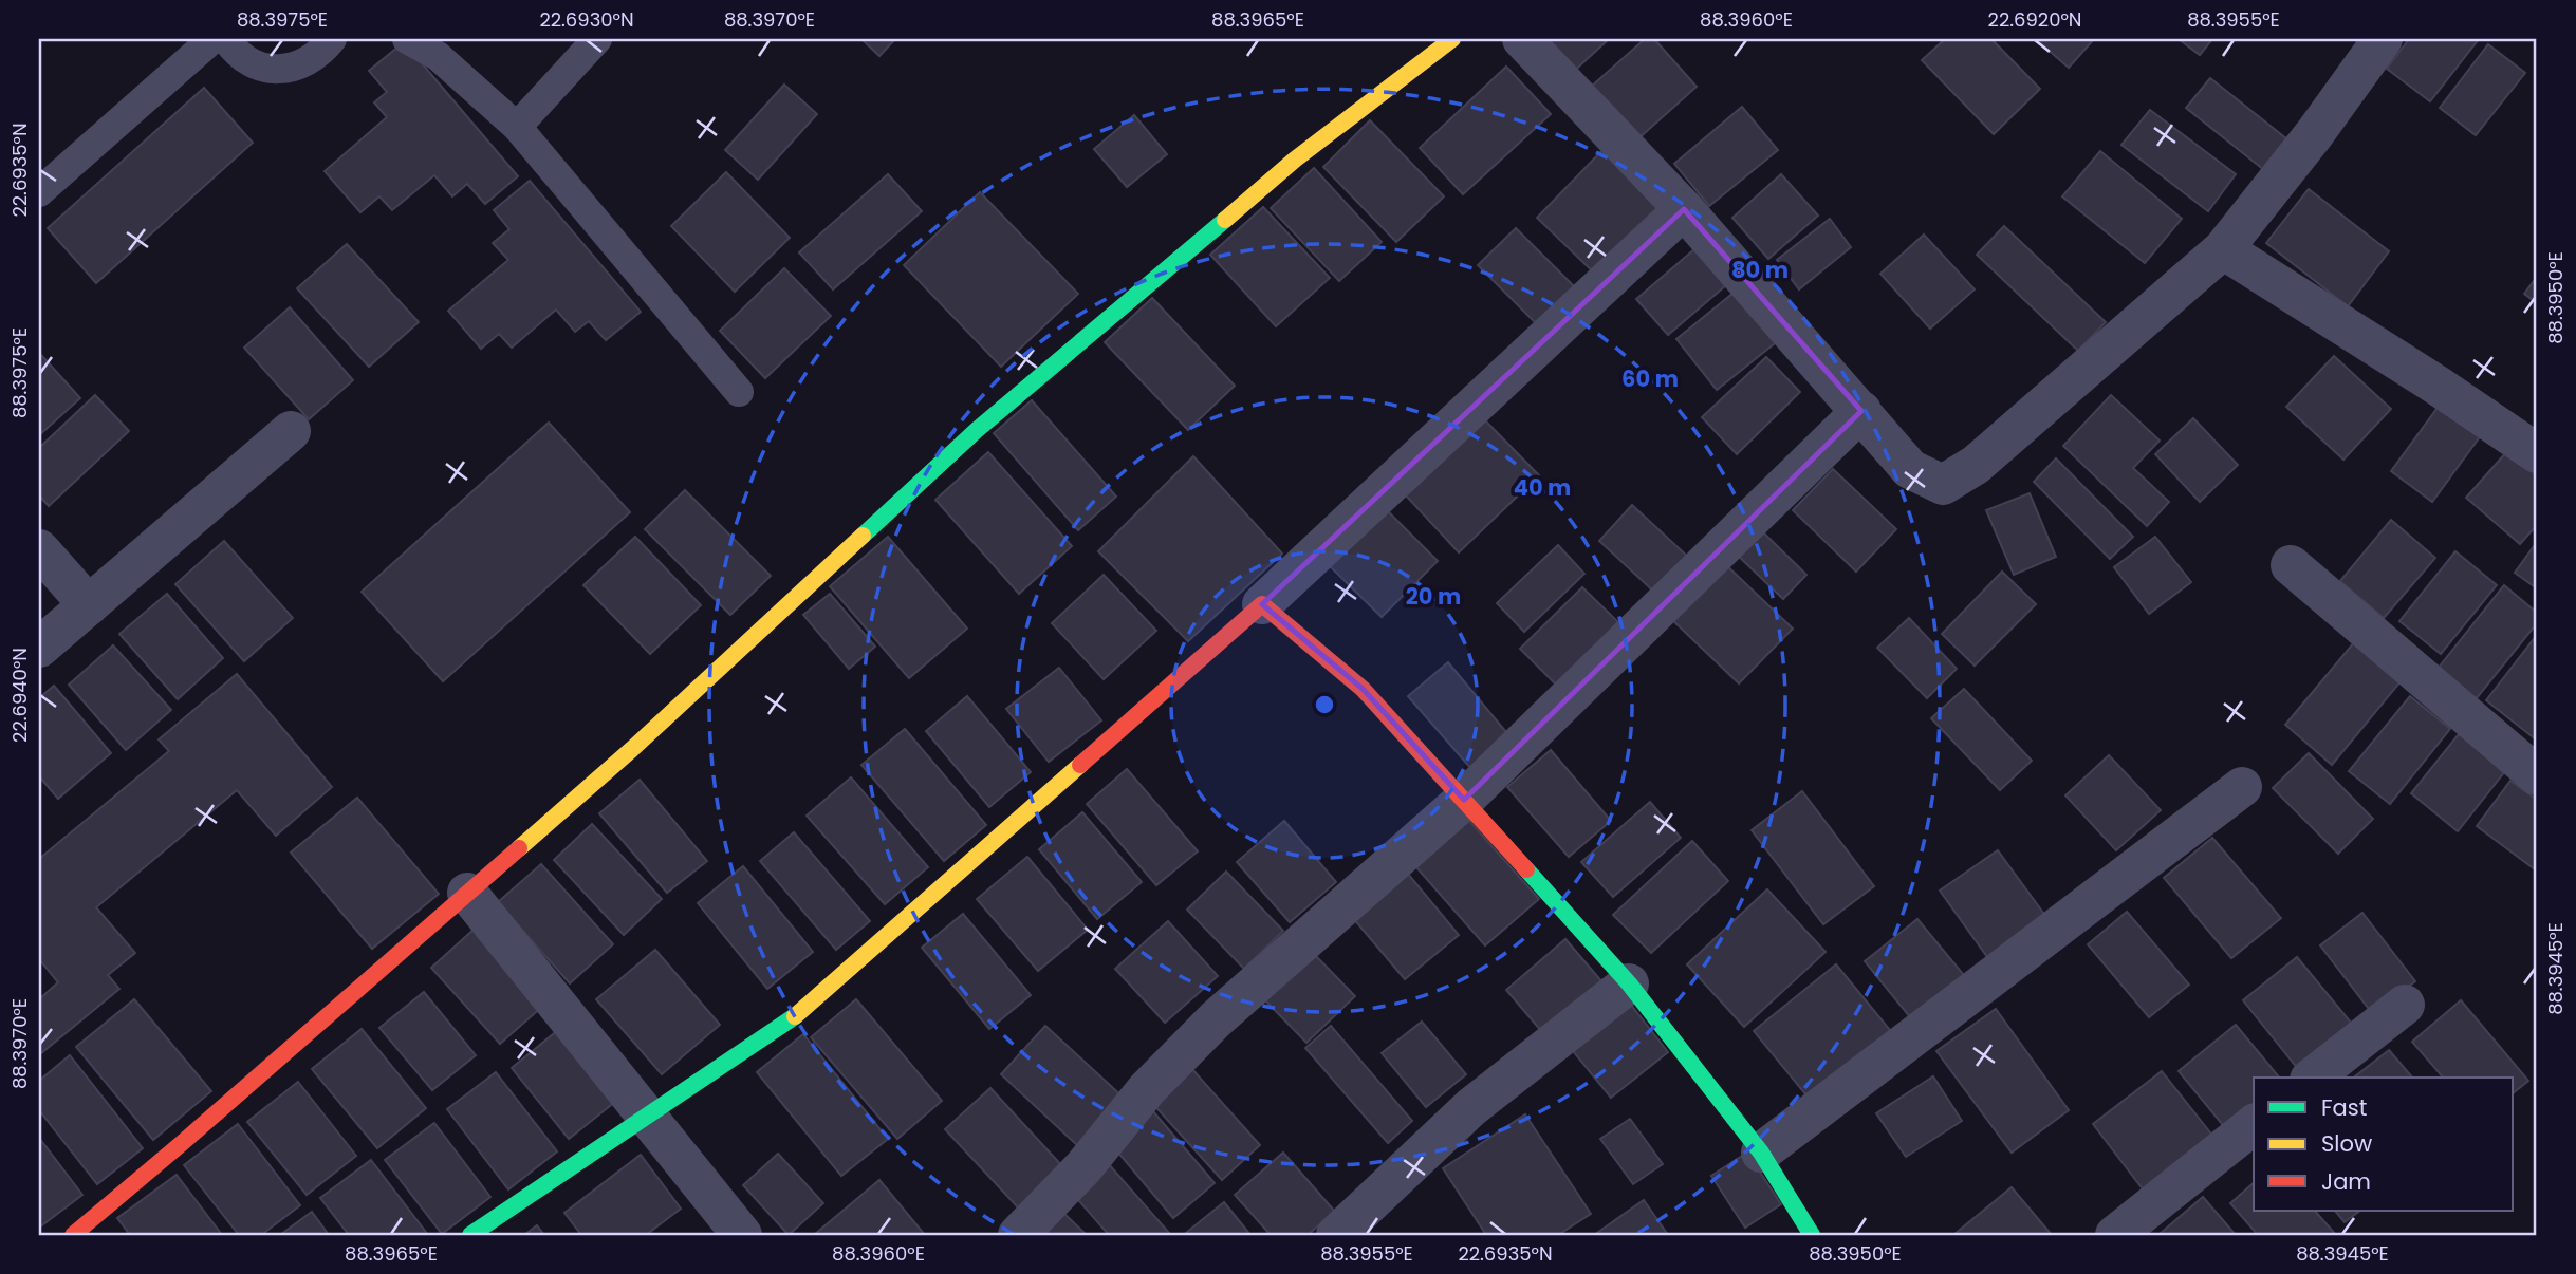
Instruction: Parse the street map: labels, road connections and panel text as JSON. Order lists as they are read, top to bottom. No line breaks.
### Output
{"legend":["Fast","Slow","Jam"],"coordinates":["88.3975°E","22.6930°N","88.3970°E","88.3965°E","88.3960°E","22.6920°N","88.3955°E","22.6935°N","88.3950°E","22.6940°N","88.3945°E"],"rings":["80 m","60 m","40 m","20 m"]}
